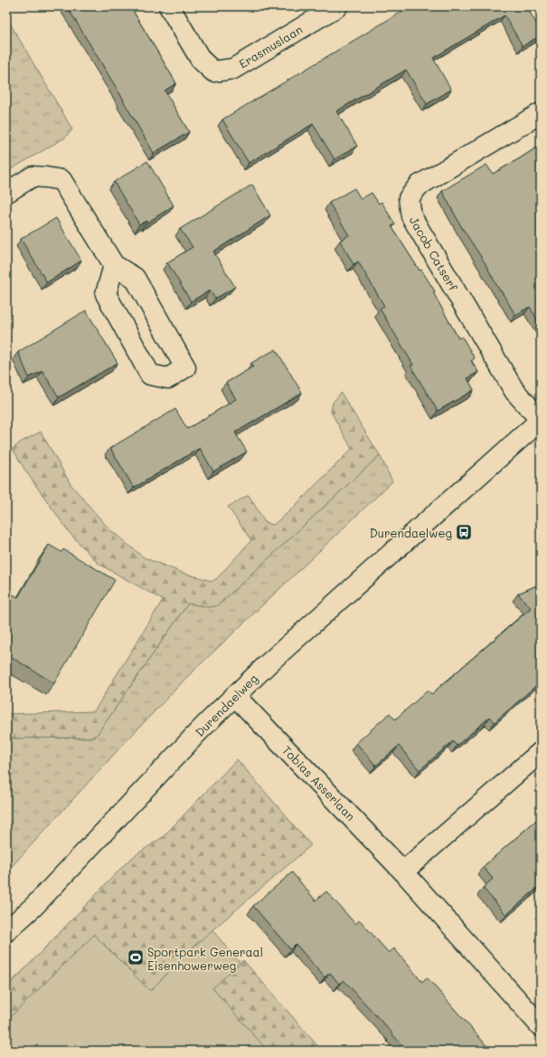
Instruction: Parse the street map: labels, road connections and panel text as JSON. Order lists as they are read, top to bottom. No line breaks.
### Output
{"streets":{"street":["Erasmuslaan","Jacob Catserf","Durendaelweg","Tobias Asserlaan"]},"crossings":[["Jacob Catserf","Durendaelweg"],["Durendaelweg","Tobias Asserlaan"]],"places":{"bus stop":["Durendaelweg"],"sports":["Sportpark Generaal Eisenhowerweg"]}}
